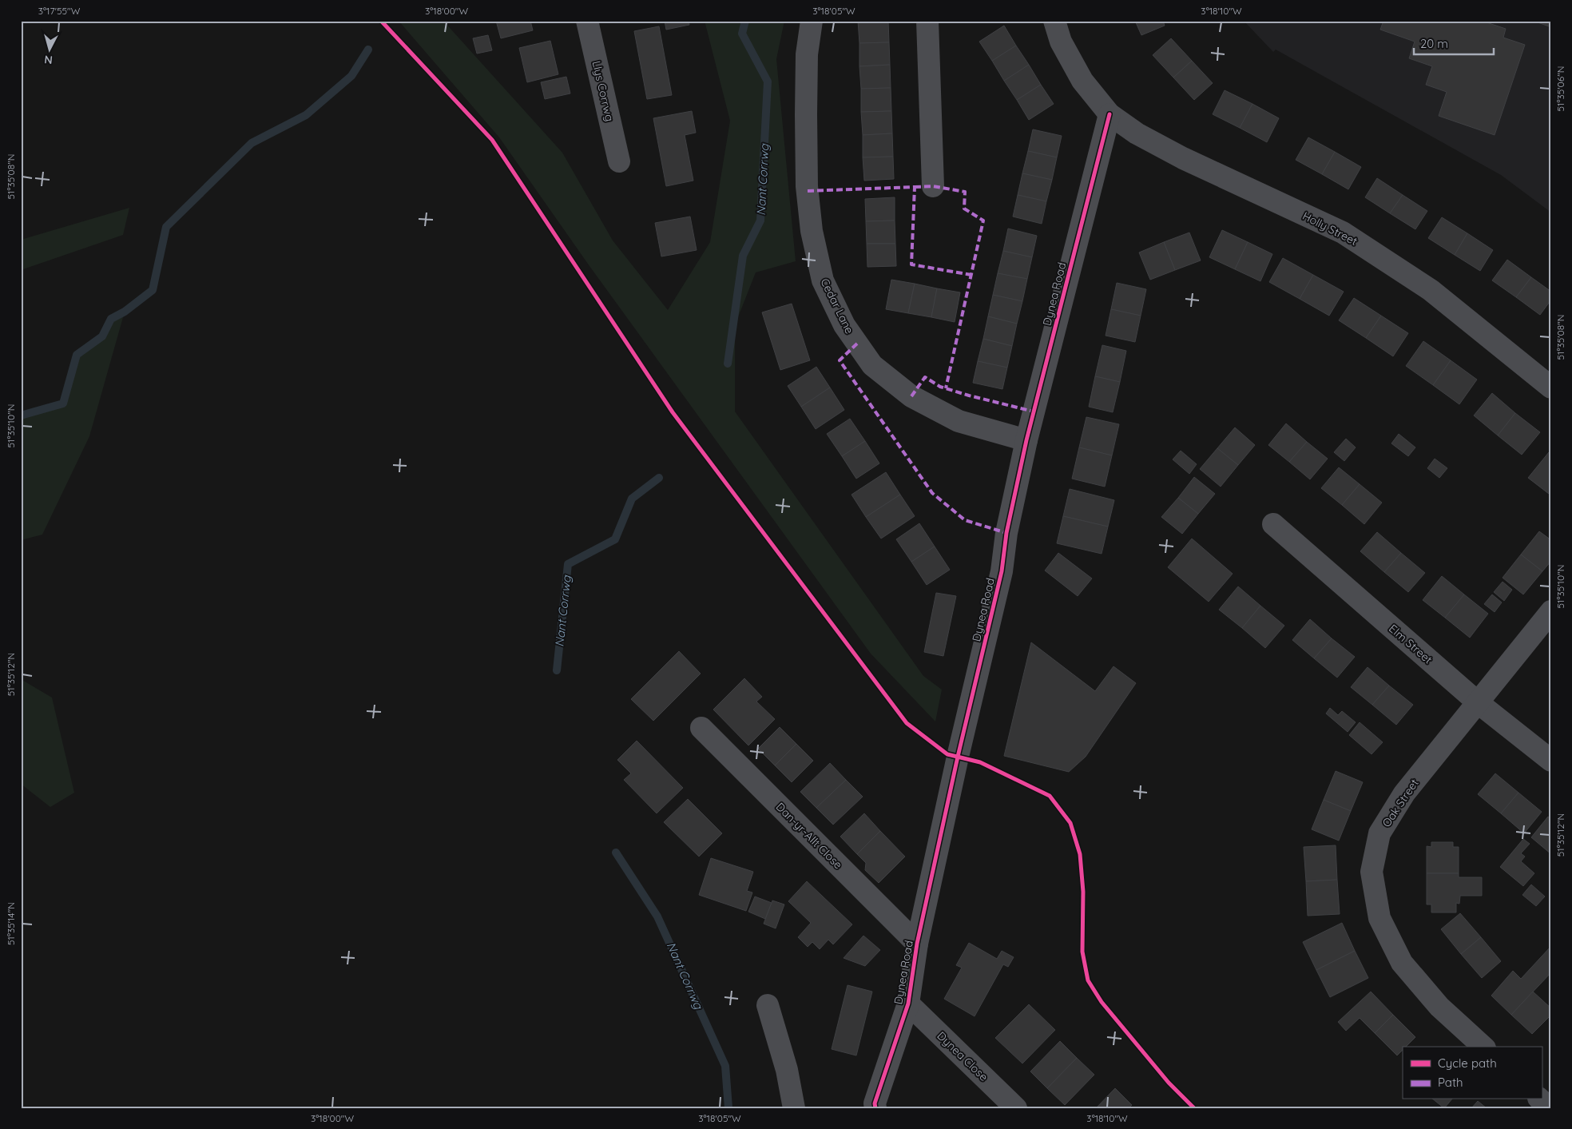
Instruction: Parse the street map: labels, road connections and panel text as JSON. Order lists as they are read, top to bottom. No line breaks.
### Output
{"streets":{"street":["Llys Corrwg","Holly Street","Dynea Road","Cedar Lane","Elm Street","Oak Street","Dan-yr-Allt Close","Dynea Close"]},"crossings":[["Holly Street","Dynea Road"],["Dynea Road","Cedar Lane"],["Dynea Road","Dan-yr-Allt Close"],["Dynea Road","Dynea Close"],["Elm Street","Oak Street"]],"water":["Nant Corrwg"],"legend":["Cycle path","Path"],"scale_bar":"20 m","north":"bottom","coordinates":["3°17'55\"W","3°18'00\"W","3°18'05\"W","3°18'10\"W","51°35'06\"N","51°35'08\"N","51°35'10\"N","51°35'12\"N","51°35'14\"N"]}
